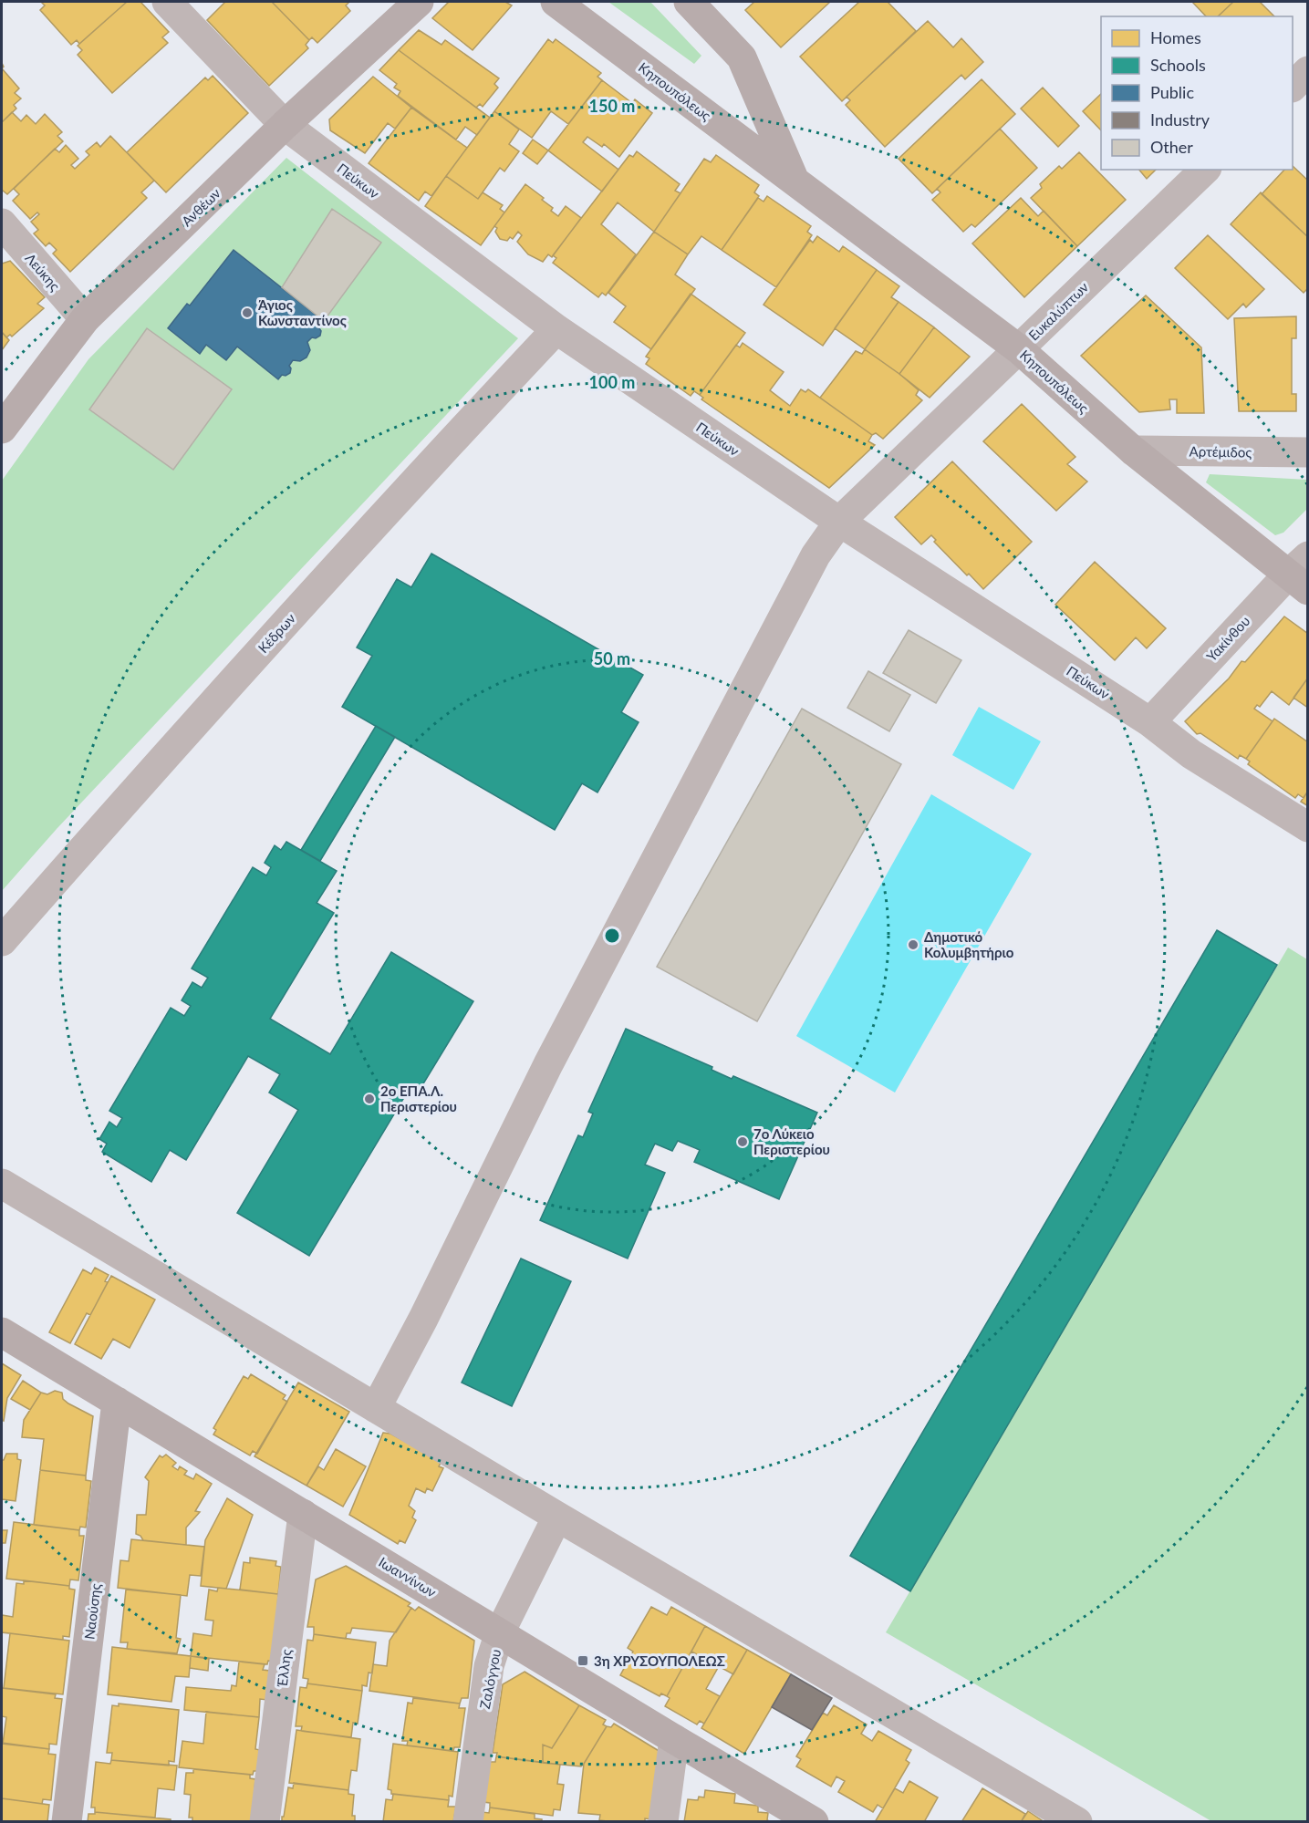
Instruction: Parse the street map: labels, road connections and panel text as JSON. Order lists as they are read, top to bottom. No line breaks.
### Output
{"streets":{"street":["Κηπουπόλεως","Πεύκων","Ανθέων","Λεύκης","Ευκαλύπτων","Αρτέμιδος","Κέδρων","Υακίνθου","Ιωαννίνων","Ναούσης","Έλλης","Ζαλόγγου"]},"crossings":[["Κηπουπόλεως","Ευκαλύπτων"],["Κηπουπόλεως","Αρτέμιδος"],["Κηπουπόλεως","Υακίνθου"],["Πεύκων","Ανθέων"],["Πεύκων","Ευκαλύπτων"],["Πεύκων","Κέδρων"],["Πεύκων","Υακίνθου"],["Ανθέων","Λεύκης"],["Ιωαννίνων","Ναούσης"],["Ιωαννίνων","Έλλης"],["Ιωαννίνων","Ζαλόγγου"]],"places":{"other":["Άγιος Κωνσταντίνος","Δημοτικό Κολυμβητήριο","2ο ΕΠΑ.Λ. Περιστερίου","7ο Λύκειο Περιστερίου"],"transit":["3η ΧΡΥΣΟΥΠΟΛΕΩΣ"]},"legend":["Homes","Schools","Public","Industry","Other"],"rings":["150 m","100 m","50 m"]}
